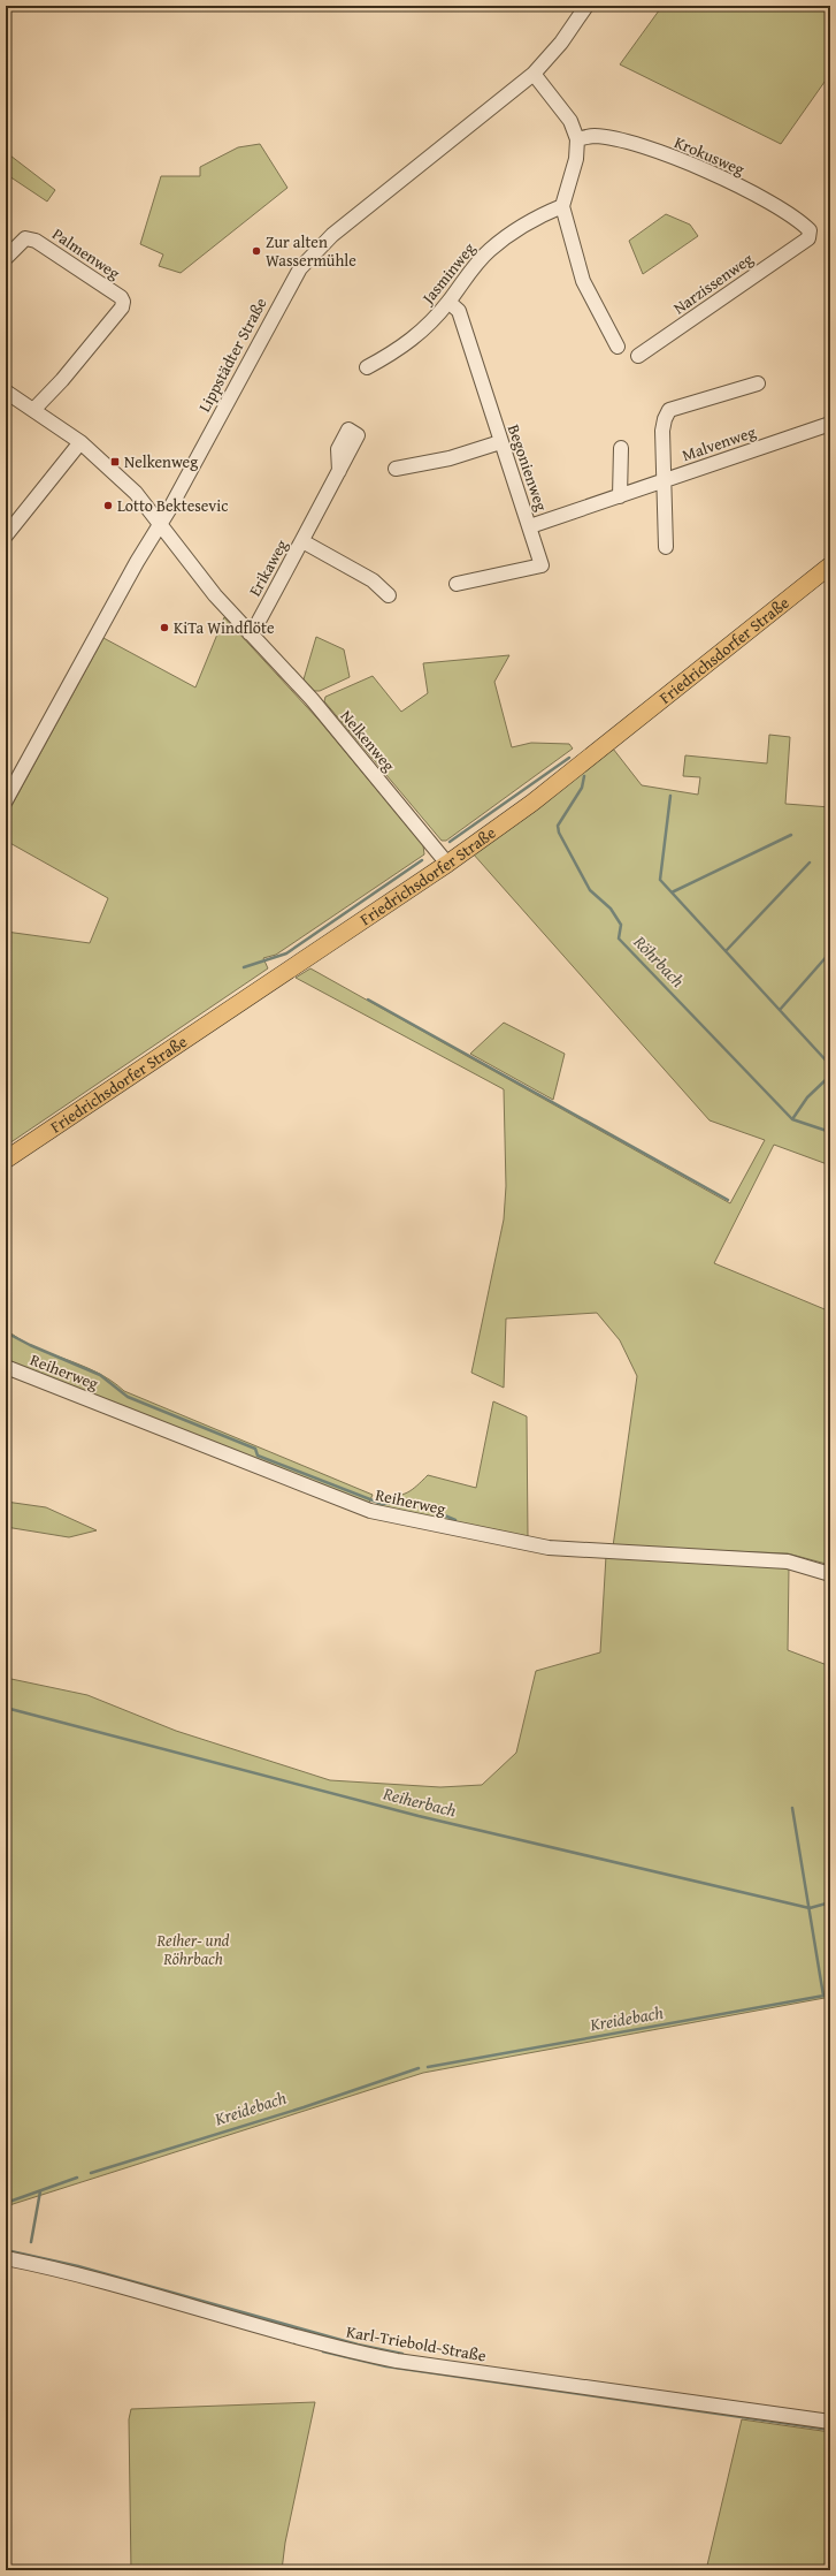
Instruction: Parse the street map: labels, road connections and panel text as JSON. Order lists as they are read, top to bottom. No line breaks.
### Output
{"streets":{"main road":["Friedrichsdorfer Straße"],"street":["Krokusweg","Palmenweg","Jasminweg","Narzissenweg","Lippstädter Straße","Malvenweg","Begonienweg","Erikaweg","Nelkenweg","Reiherweg","Karl-Triebold-Straße"]},"crossings":[["Krokusweg","Narzissenweg"],["Palmenweg","Nelkenweg"],["Jasminweg","Begonienweg"],["Lippstädter Straße","Nelkenweg"],["Malvenweg","Begonienweg"],["Erikaweg","Nelkenweg"],["Friedrichsdorfer Straße","Nelkenweg"]],"water":["Röhrbach","Reiherbach","Kreidebach"],"parks":["Reiher- und Röhrbach"],"places":{"other":["Zur alten Wassermühle","Lotto Bektesevic","KiTa Windflöte"],"transit":["Nelkenweg"]}}
